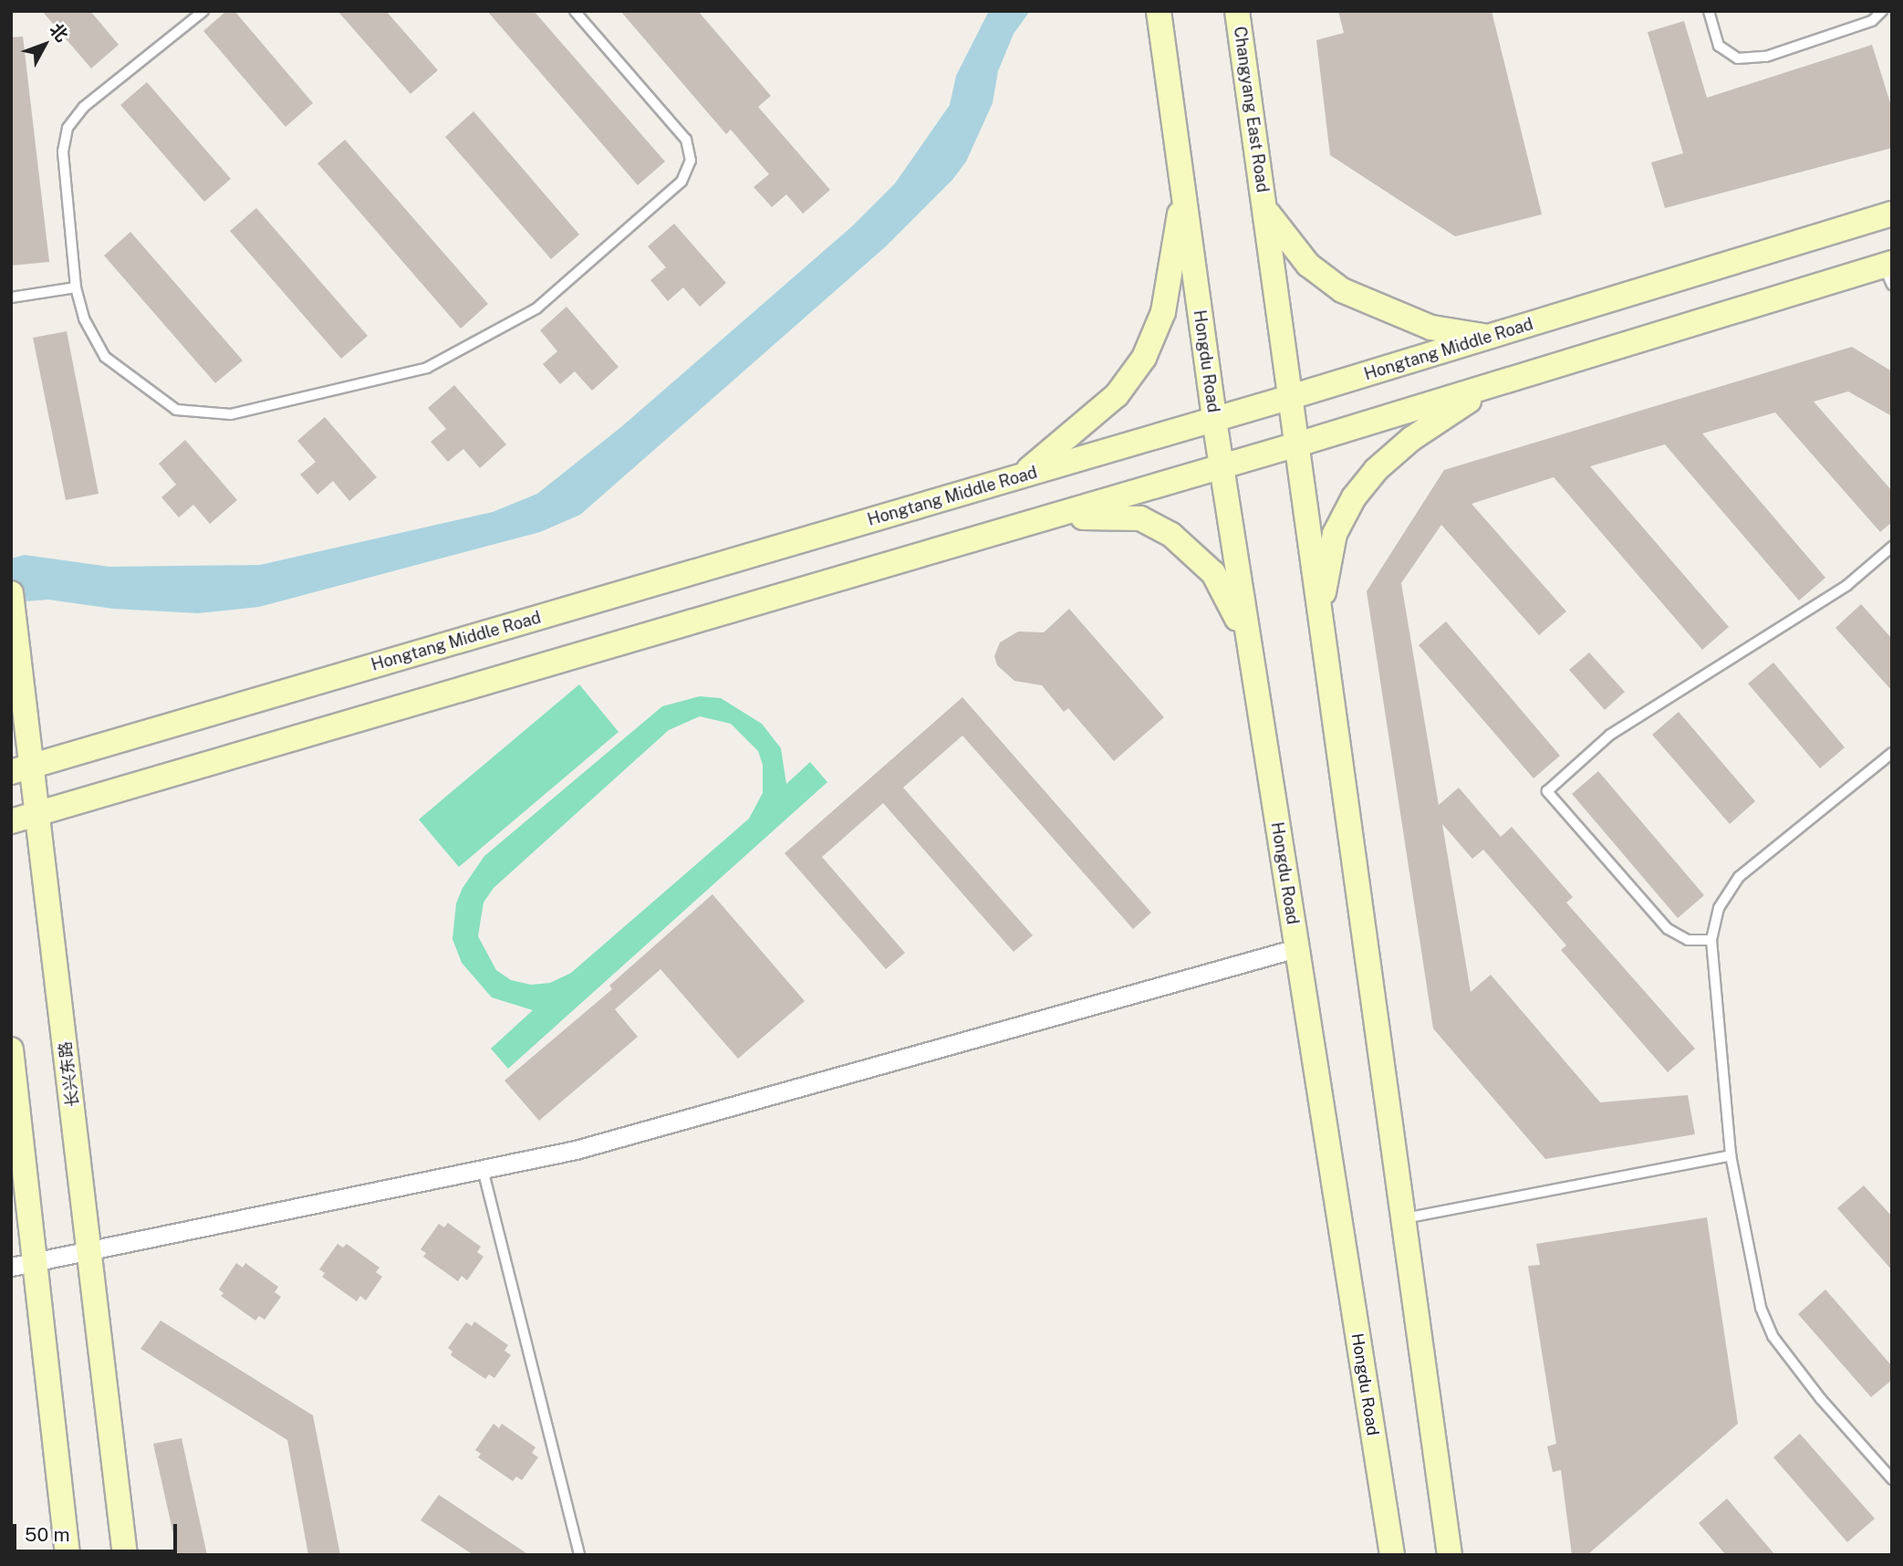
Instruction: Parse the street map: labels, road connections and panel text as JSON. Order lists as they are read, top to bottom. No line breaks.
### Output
{"streets":{"main road":["Changyang East Road","Hongtang Middle Road","Hongdu Road","长兴东路"]},"crossings":[["Hongtang Middle Road","Hongdu Road"],["Hongtang Middle Road","长兴东路"]],"scale_bar":"50 m","north":"top right"}
